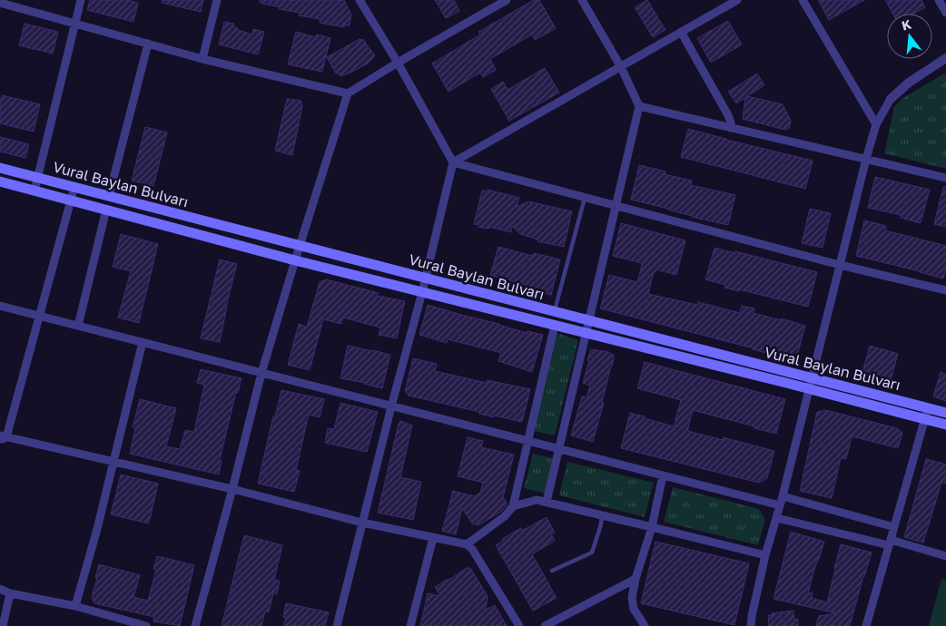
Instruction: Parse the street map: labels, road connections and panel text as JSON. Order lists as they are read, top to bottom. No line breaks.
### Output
{"streets":{"main road":["Vural Baylan Bulvarı"]},"north":"top"}
